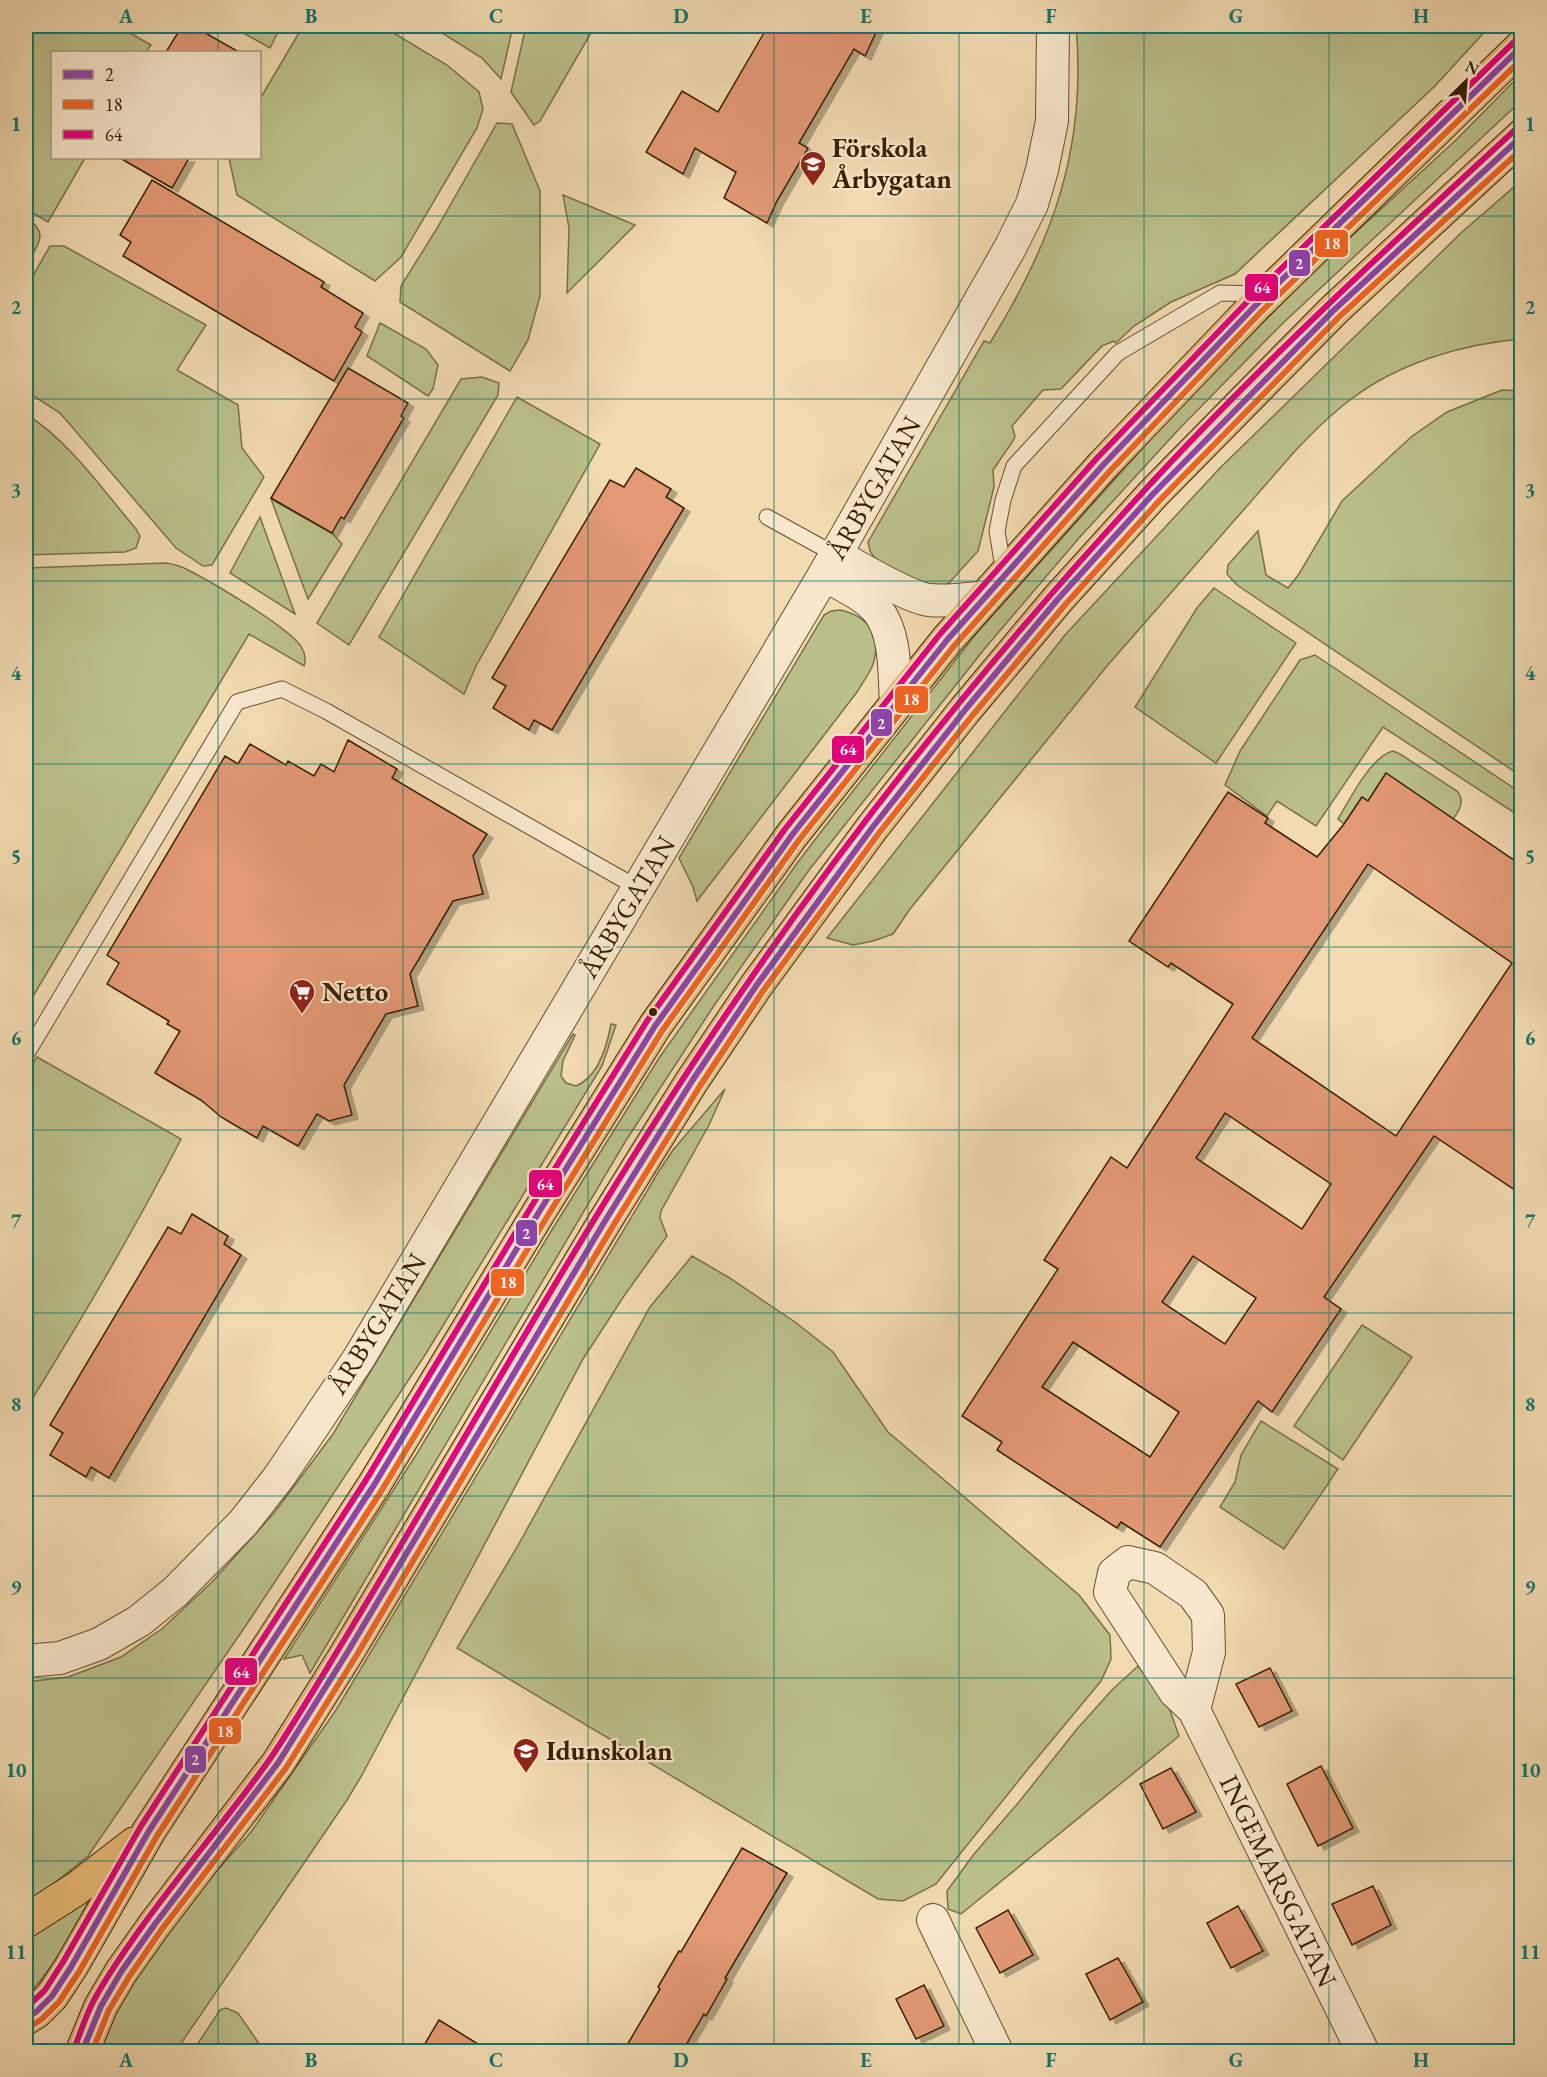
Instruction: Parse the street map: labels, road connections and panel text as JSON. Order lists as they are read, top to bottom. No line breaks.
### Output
{"streets":{"street":["ÅRBYGATAN","INGEMARSGATAN"]},"places":{"school or university":["Förskola Årbygatan","Idunskolan"],"supermarket":["Netto"]},"lines":["transit line 64","transit line 2","transit line 18"],"legend":["2","18","64"],"north":"top right","grid":{"columns":["A","B","C","D","E","F","G","H"],"rows":["1","2","3","4","5","6","7","8","9","10","11"]}}
